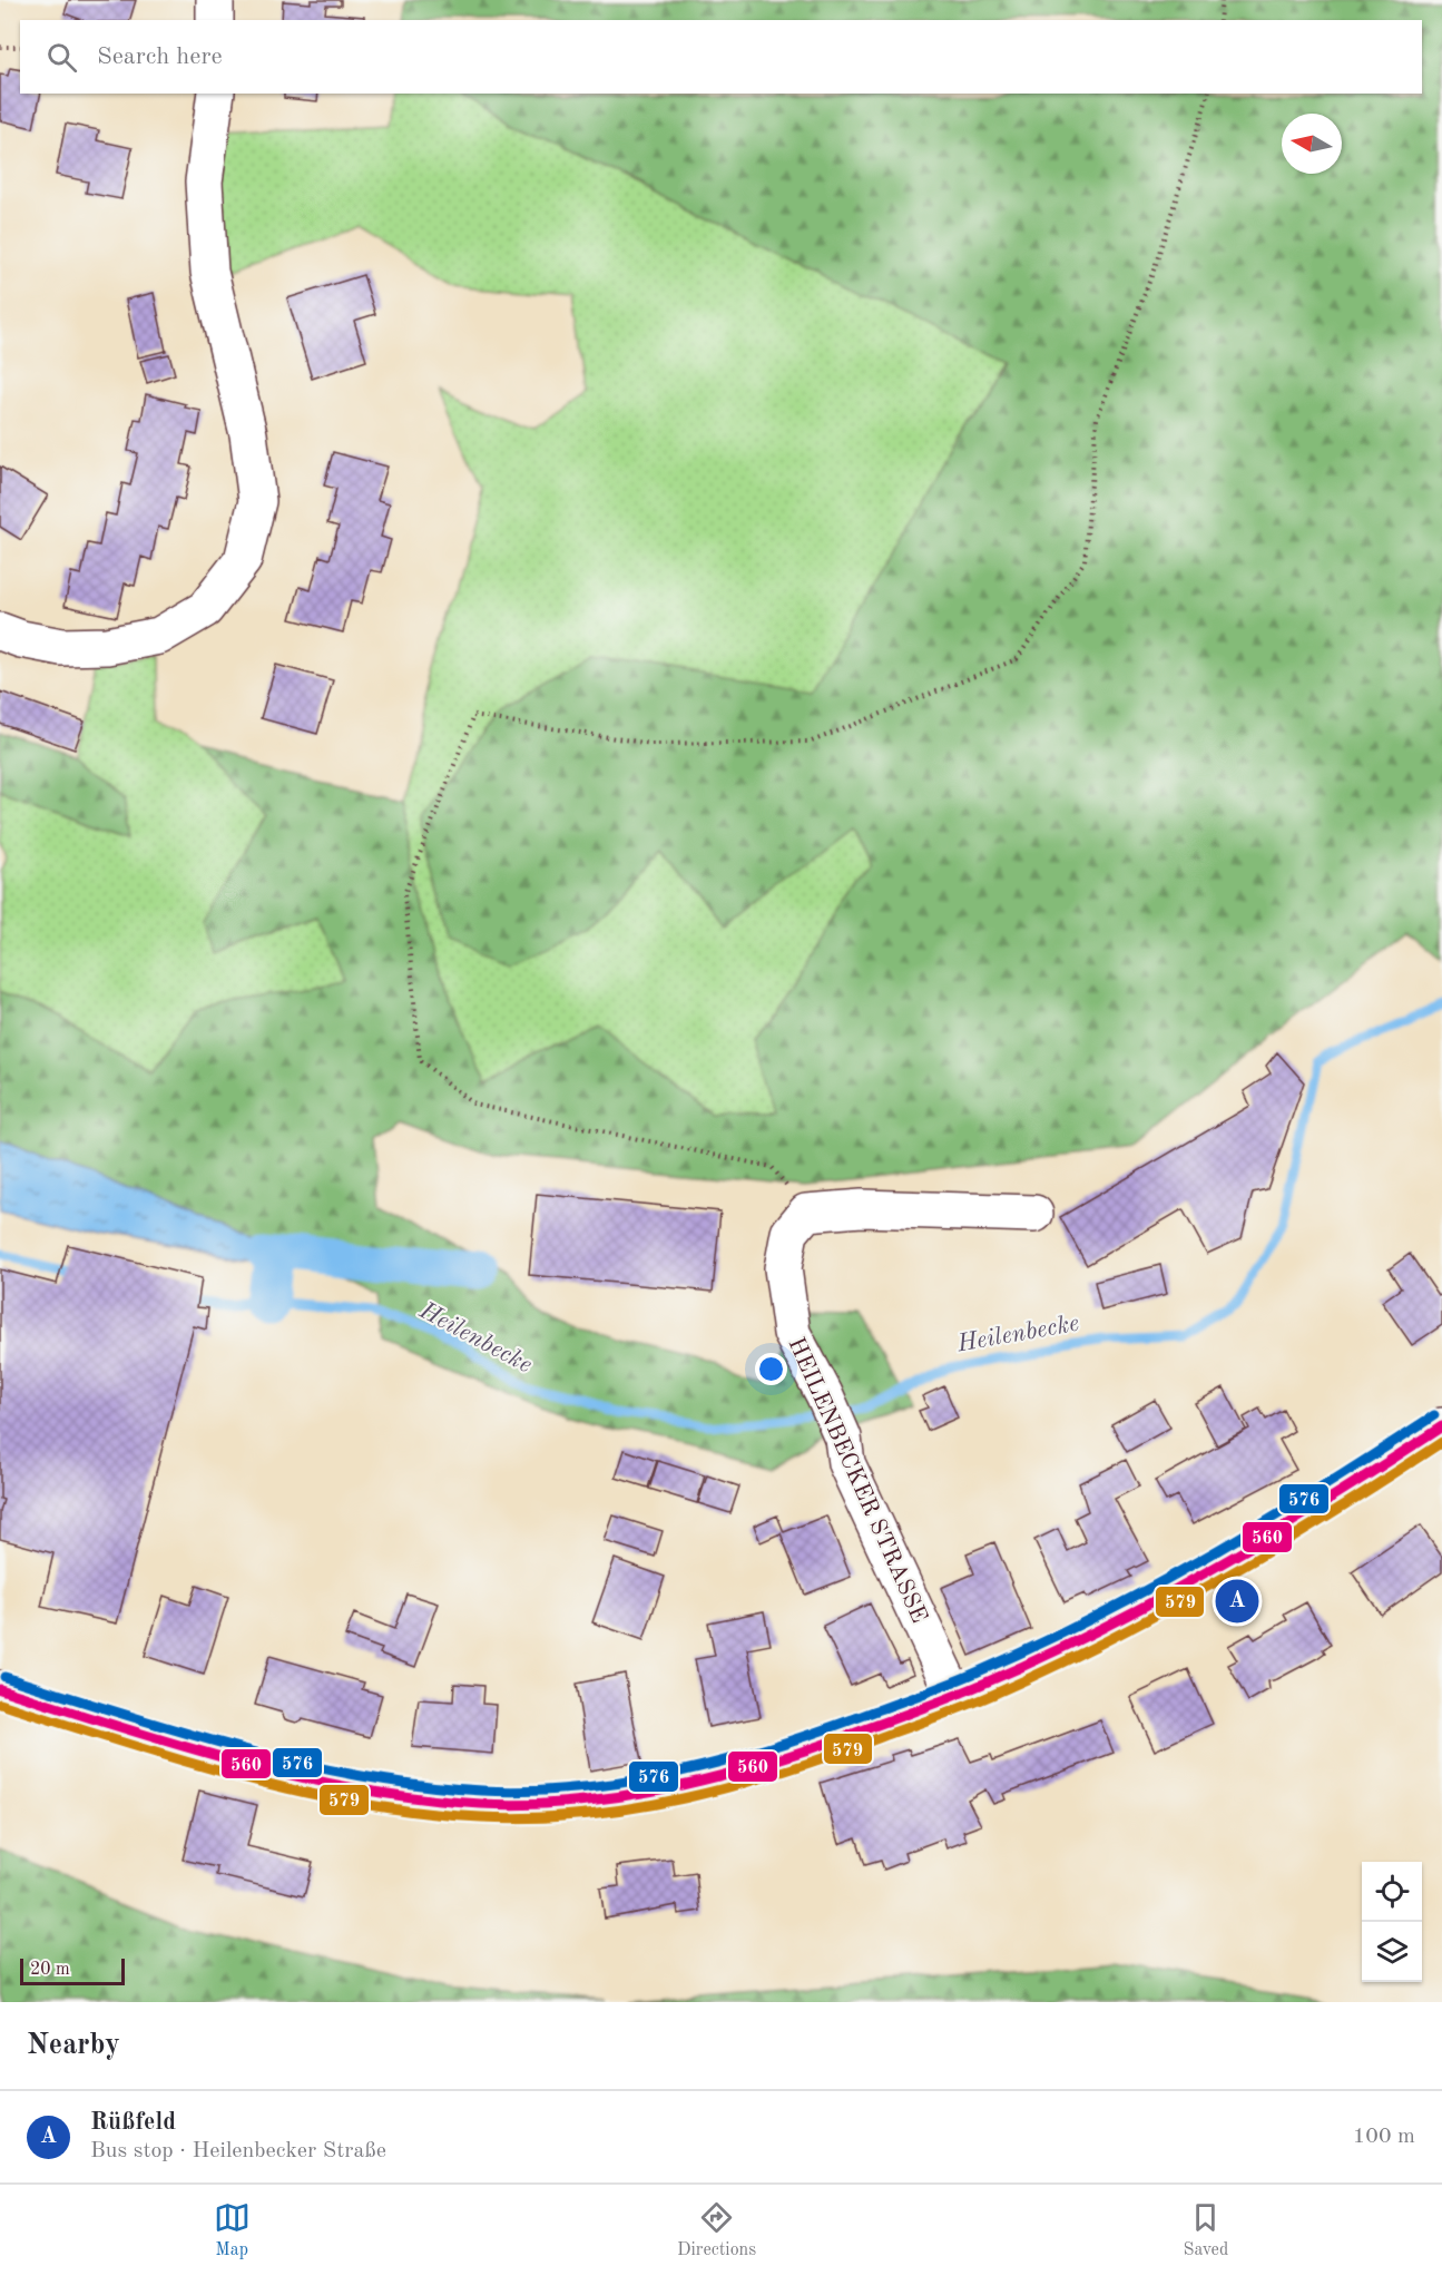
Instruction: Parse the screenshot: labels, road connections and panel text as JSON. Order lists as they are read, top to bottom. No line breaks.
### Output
{"streets":{"street":["HEILENBECKER STRASSE"]},"water":["Heilenbecke"],"lines":["transit line 576","transit line 560","transit line 579"],"scale_bar":"20 m","north":"left","page":{"search":"Search here","pins":"A","scale":"20 m","heading":"Nearby","list":[{"mark":"A","name":"Rüßfeld","note":"Bus stop · Heilenbecker Straße","value":"100 m"}],"nav":["Map","Directions","Saved"]}}
